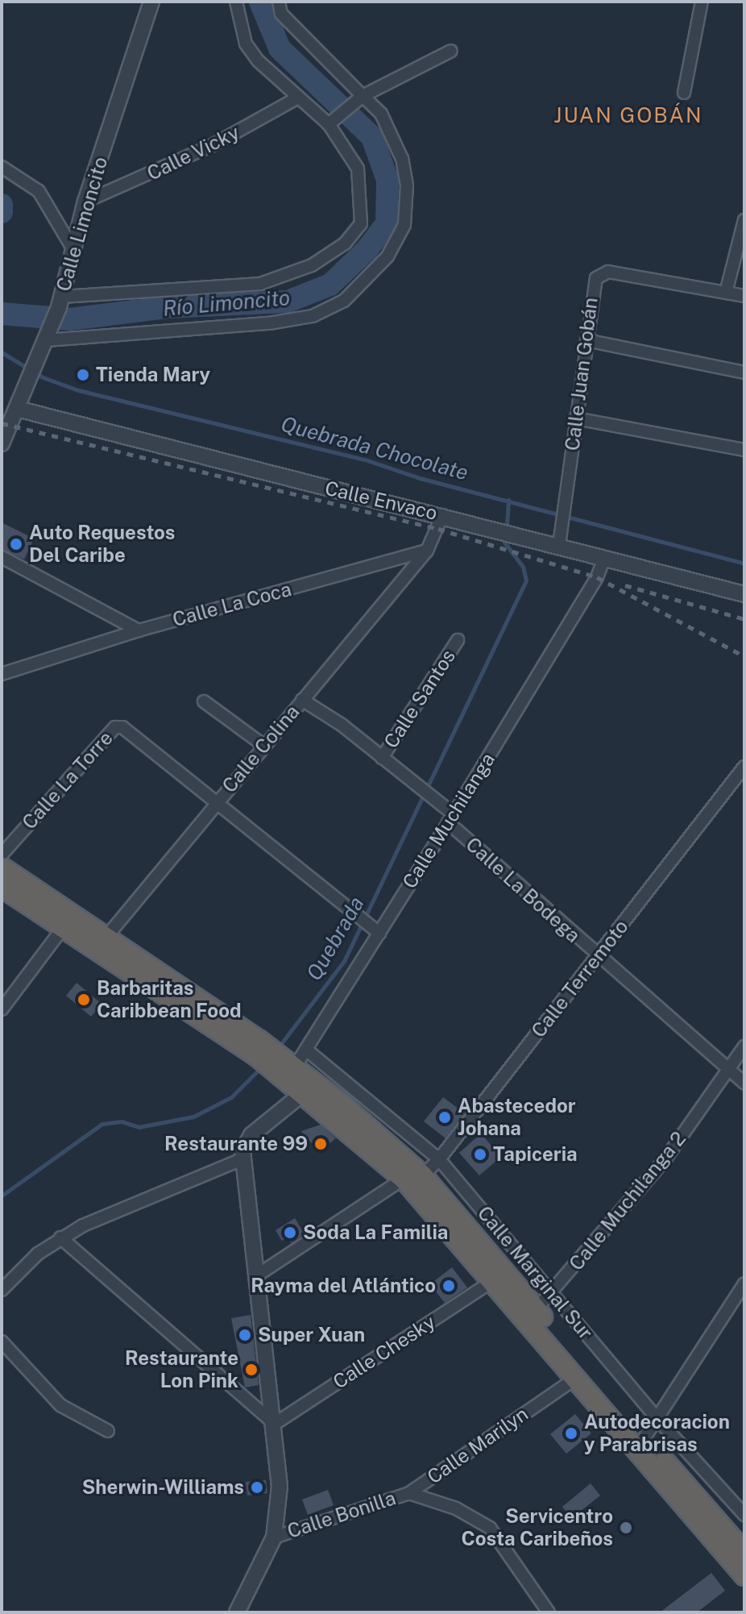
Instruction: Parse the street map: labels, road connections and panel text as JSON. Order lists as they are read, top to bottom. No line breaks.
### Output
{"streets":{"street":["Calle Vicky","Calle Limoncito","Calle Juan Gobán","Calle Envaco","Calle La Coca","Calle Santos","Calle Colina","Calle La Torre","Calle Muchilanga","Calle La Bodega","Calle Terremoto","Calle Muchilanga 2","Calle Marginal Sur","Calle Chesky","Calle Marilyn","Calle Bonilla"]},"crossings":[["Calle Vicky","Calle Limoncito"],["Calle Limoncito","Calle Envaco"],["Calle Juan Gobán","Calle Envaco"],["Calle Envaco","Calle Muchilanga"],["Calle La Coca","Calle Colina"],["Calle Santos","Calle La Bodega"],["Calle Colina","Calle La Torre"],["Calle Colina","Calle La Bodega"],["Calle La Torre","Calle Muchilanga"],["Calle Muchilanga","Calle La Bodega"],["Calle Muchilanga","Calle Marginal Sur"],["Calle La Bodega","Calle Terremoto"],["Calle La Bodega","Calle Muchilanga 2"],["Calle Terremoto","Calle Marginal Sur"],["Calle Muchilanga 2","Calle Marginal Sur"],["Calle Marilyn","Calle Bonilla"]],"districts":["JUAN GOBÁN"],"water":["Río Limoncito","Quebrada Chocolate","Quebrada"],"places":["Tienda Mary","Auto Requestos Del Caribe","Barbaritas Caribbean Food","Abastecedor Johana","Restaurante 99","Tapiceria","Soda La Familia","Rayma del Atlántico","Super Xuan","Restaurante Lon Pink","Autodecoracion y Parabrisas","Sherwin-Williams","Servicentro Costa Caribeños"]}
